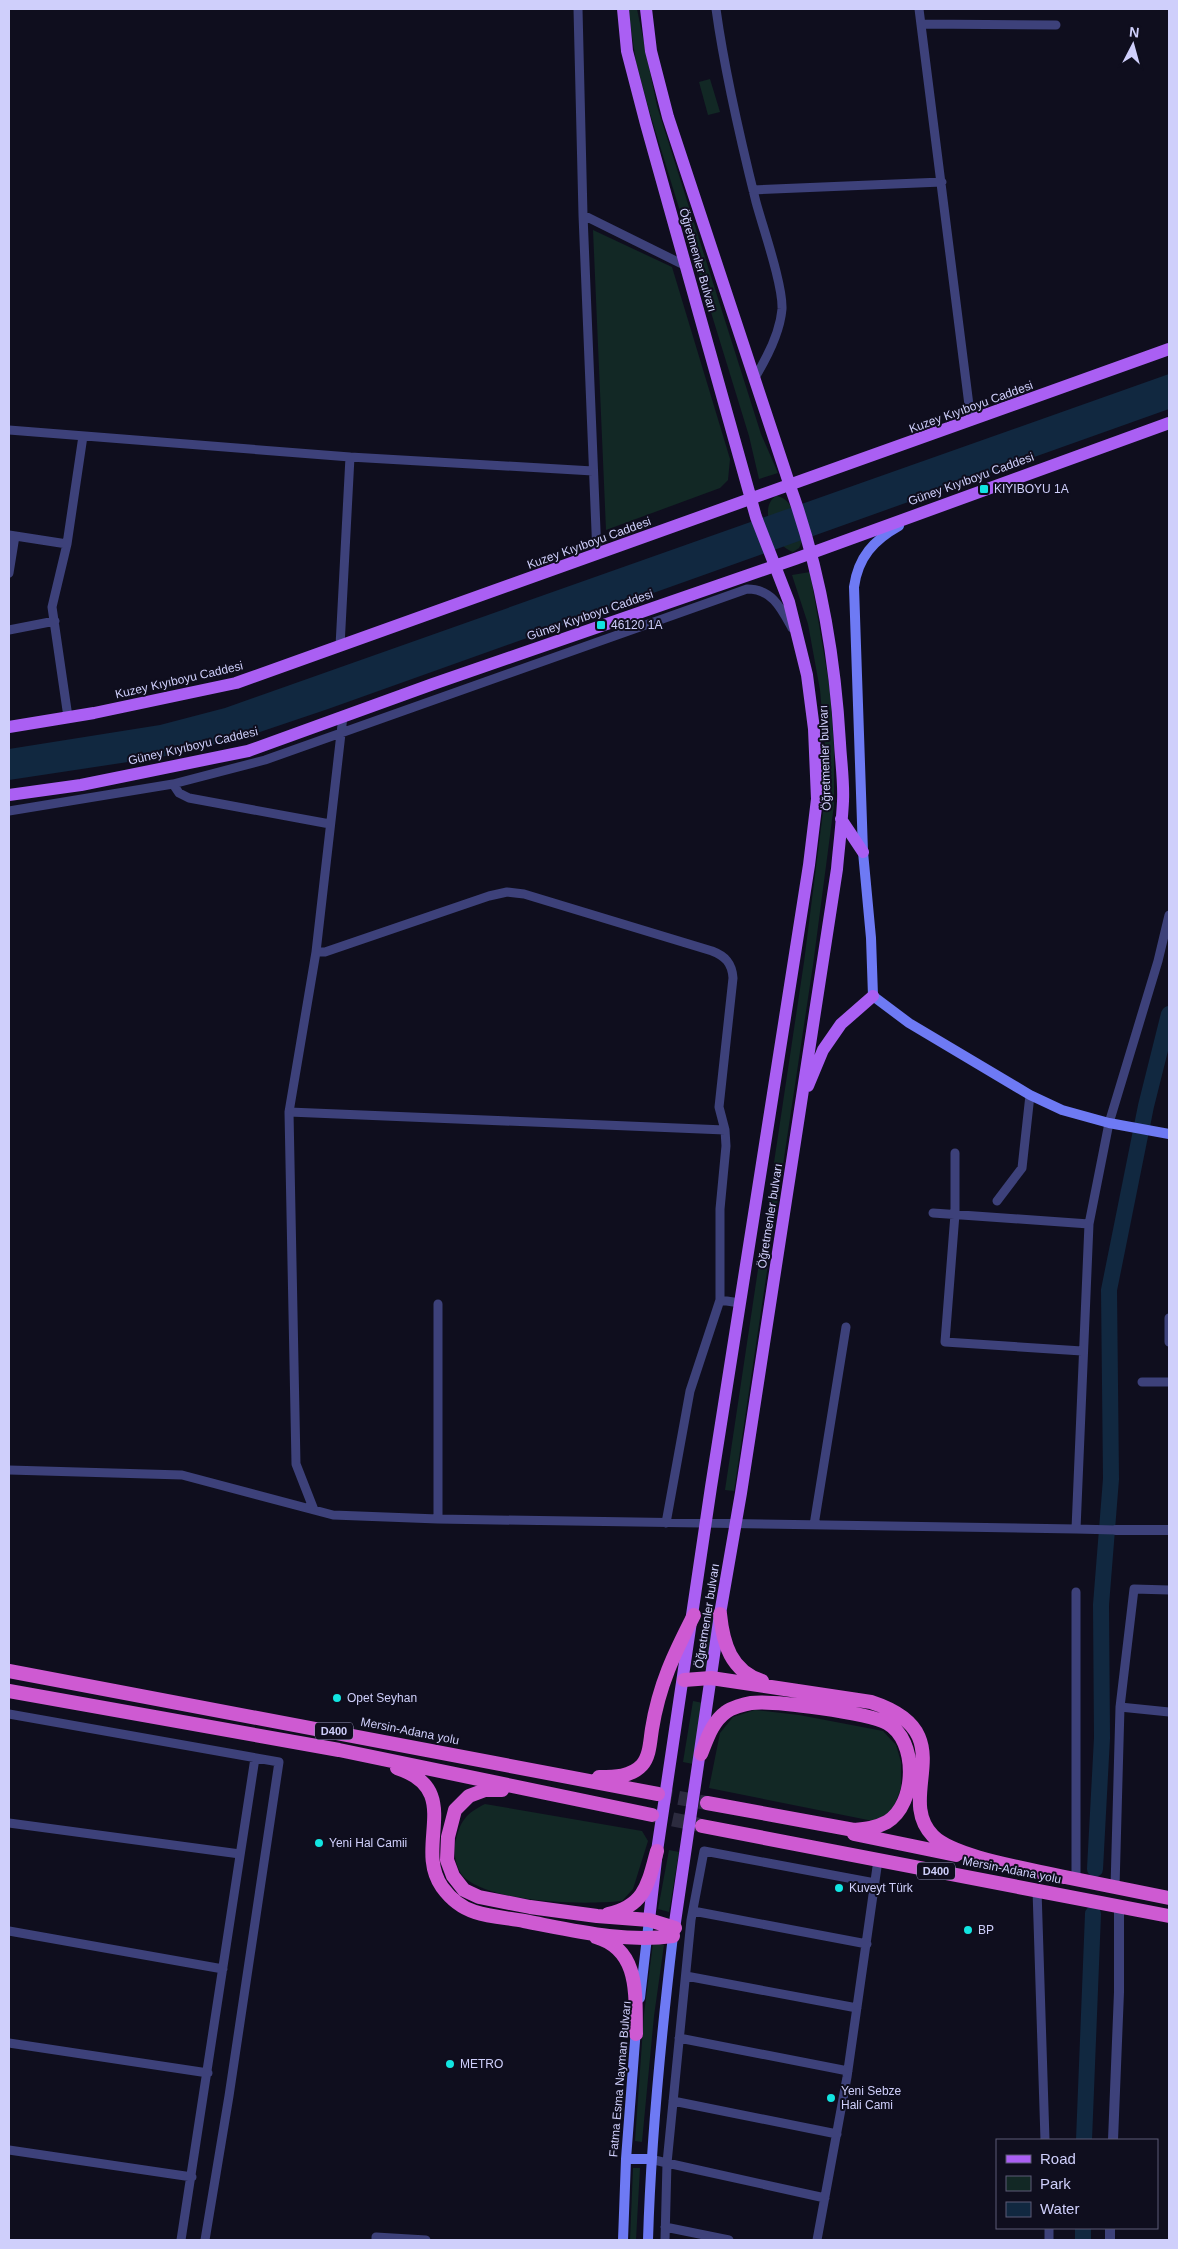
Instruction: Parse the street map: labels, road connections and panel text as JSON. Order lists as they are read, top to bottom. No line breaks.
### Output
{"streets":{"highway":["D400","Mersin-Adana yolu"],"main road":["Öğretmenler Bulvarı","Kuzey Kıyıboyu Caddesi","Güney Kıyıboyu Caddesi","Öğretmenler bulvarı","Fatma Esma Nayman Bulvarı"]},"crossings":[["Öğretmenler Bulvarı","Kuzey Kıyıboyu Caddesi"],["Öğretmenler Bulvarı","Öğretmenler bulvarı"],["Güney Kıyıboyu Caddesi","Öğretmenler bulvarı"],["Öğretmenler bulvarı","Mersin-Adana yolu"],["Öğretmenler bulvarı","Fatma Esma Nayman Bulvarı"]],"places":{"transit":["KIYIBOYU 1A","46120 1A"],"other":["Opet Seyhan","Yeni Hal Camii","Kuveyt Türk","BP","METRO","Yeni Sebze Hali Cami"]},"legend":["Road","Park","Water"],"north":"top"}
